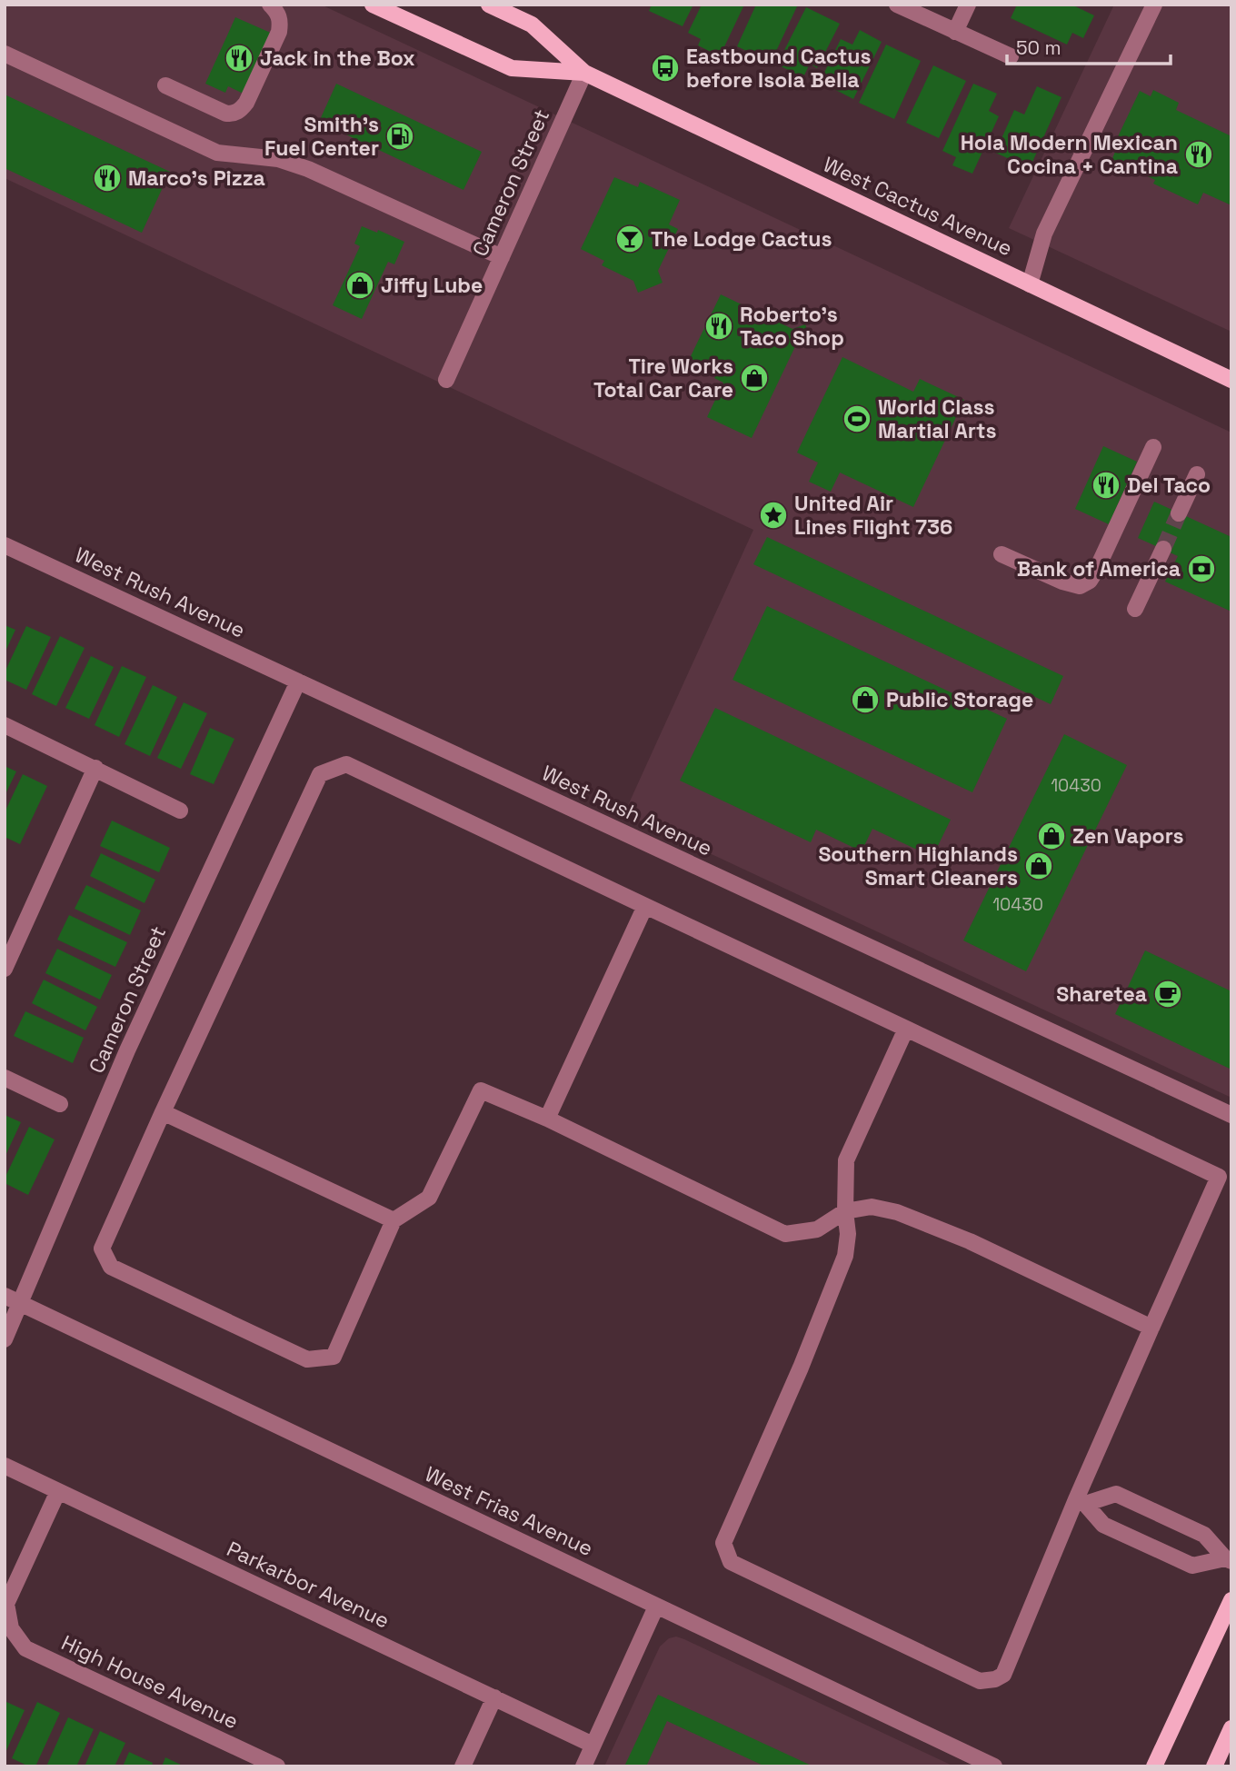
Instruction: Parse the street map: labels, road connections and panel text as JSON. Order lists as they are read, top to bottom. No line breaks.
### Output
{"streets":{"main road":["West Cactus Avenue"],"street":["Cameron Street","West Rush Avenue","West Frias Avenue","Parkarbor Avenue","High House Avenue"]},"crossings":[["Cameron Street","West Cactus Avenue"],["Cameron Street","West Rush Avenue"],["Cameron Street","West Frias Avenue"],["Parkarbor Avenue","High House Avenue"]],"places":{"restaurant":["Jack in the Box","Hola Modern Mexican Cocina + Cantina","Marco's Pizza","Roberto's Taco Shop","Del Taco"],"bus stop":["Eastbound Cactus before Isola Bella"],"fuel station":["Smith's Fuel Center"],"bar":["The Lodge Cactus"],"shop":["Jiffy Lube","Tire Works Total Car Care","Public Storage","Zen Vapors","Southern Highlands Smart Cleaners"],"sports":["World Class Martial Arts"],"place":["United Air Lines Flight 736"],"bank":["Bank of America"],"cafe":["Sharetea"]},"house_numbers":["10430","10430"],"scale_bar":"50 m"}
